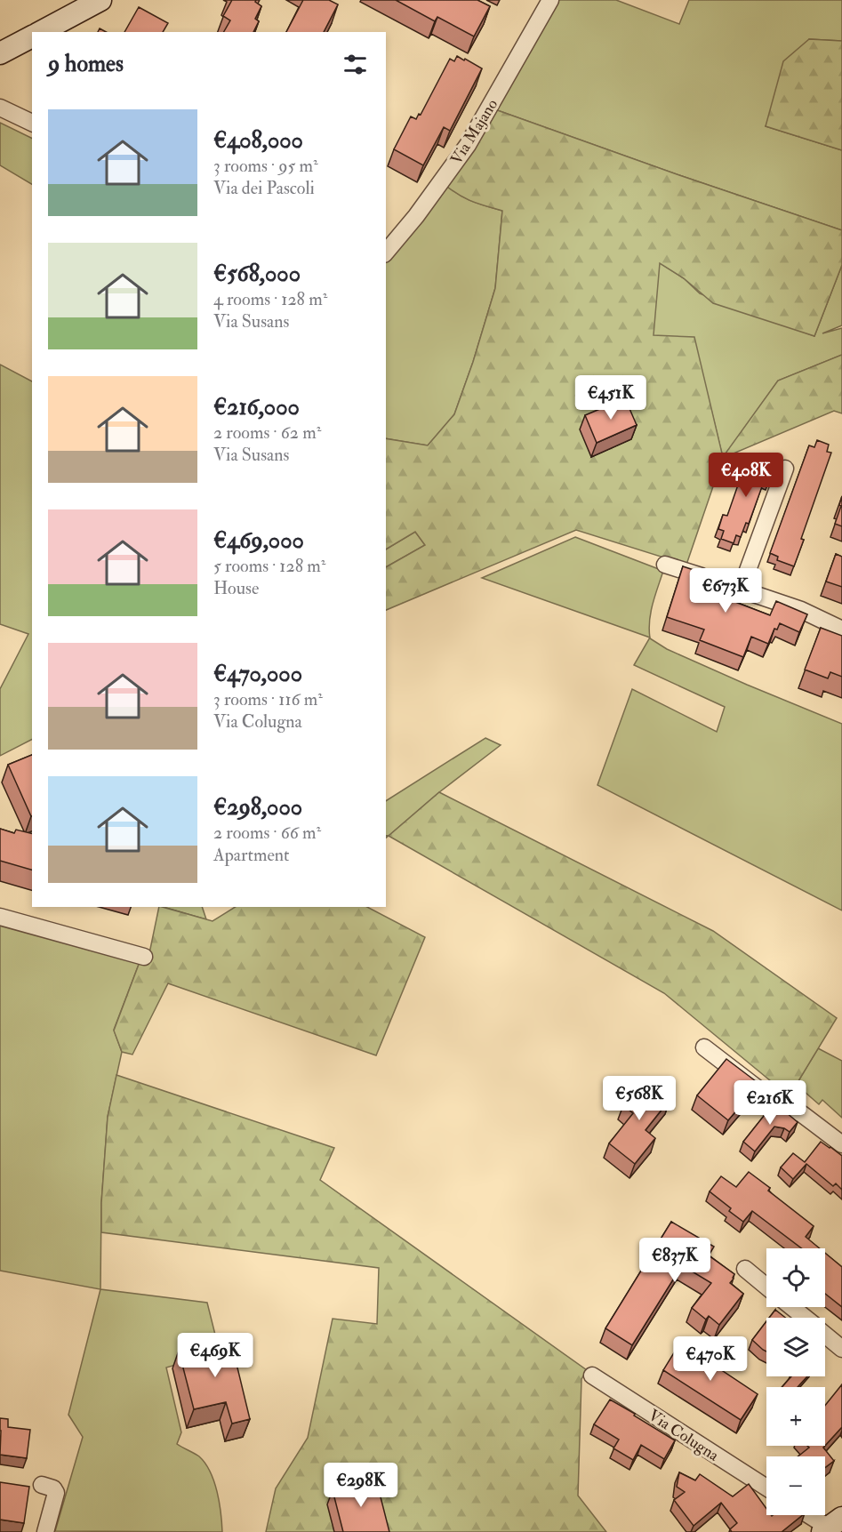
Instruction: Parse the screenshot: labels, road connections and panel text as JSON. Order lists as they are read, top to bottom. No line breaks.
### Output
{"streets":{"street":["Via Majano","Via Colugna"]},"page":{"heading":"9 homes","list":[{"name":"€408,000","note":"3 rooms · 95 m² · Via dei Pascoli"},{"name":"€568,000","note":"4 rooms · 128 m² · Via Susans"},{"name":"€216,000","note":"2 rooms · 62 m² · Via Susans"},{"name":"€469,000","note":"5 rooms · 128 m² · House"},{"name":"€470,000","note":"3 rooms · 116 m² · Via Colugna"},{"name":"€298,000","note":"2 rooms · 66 m² · Apartment"}],"price":["€451K","€408K","€673K","€568K","€216K","€837K","€469K","€470K","€298K"],"map_buttons":["+","−"]}}
